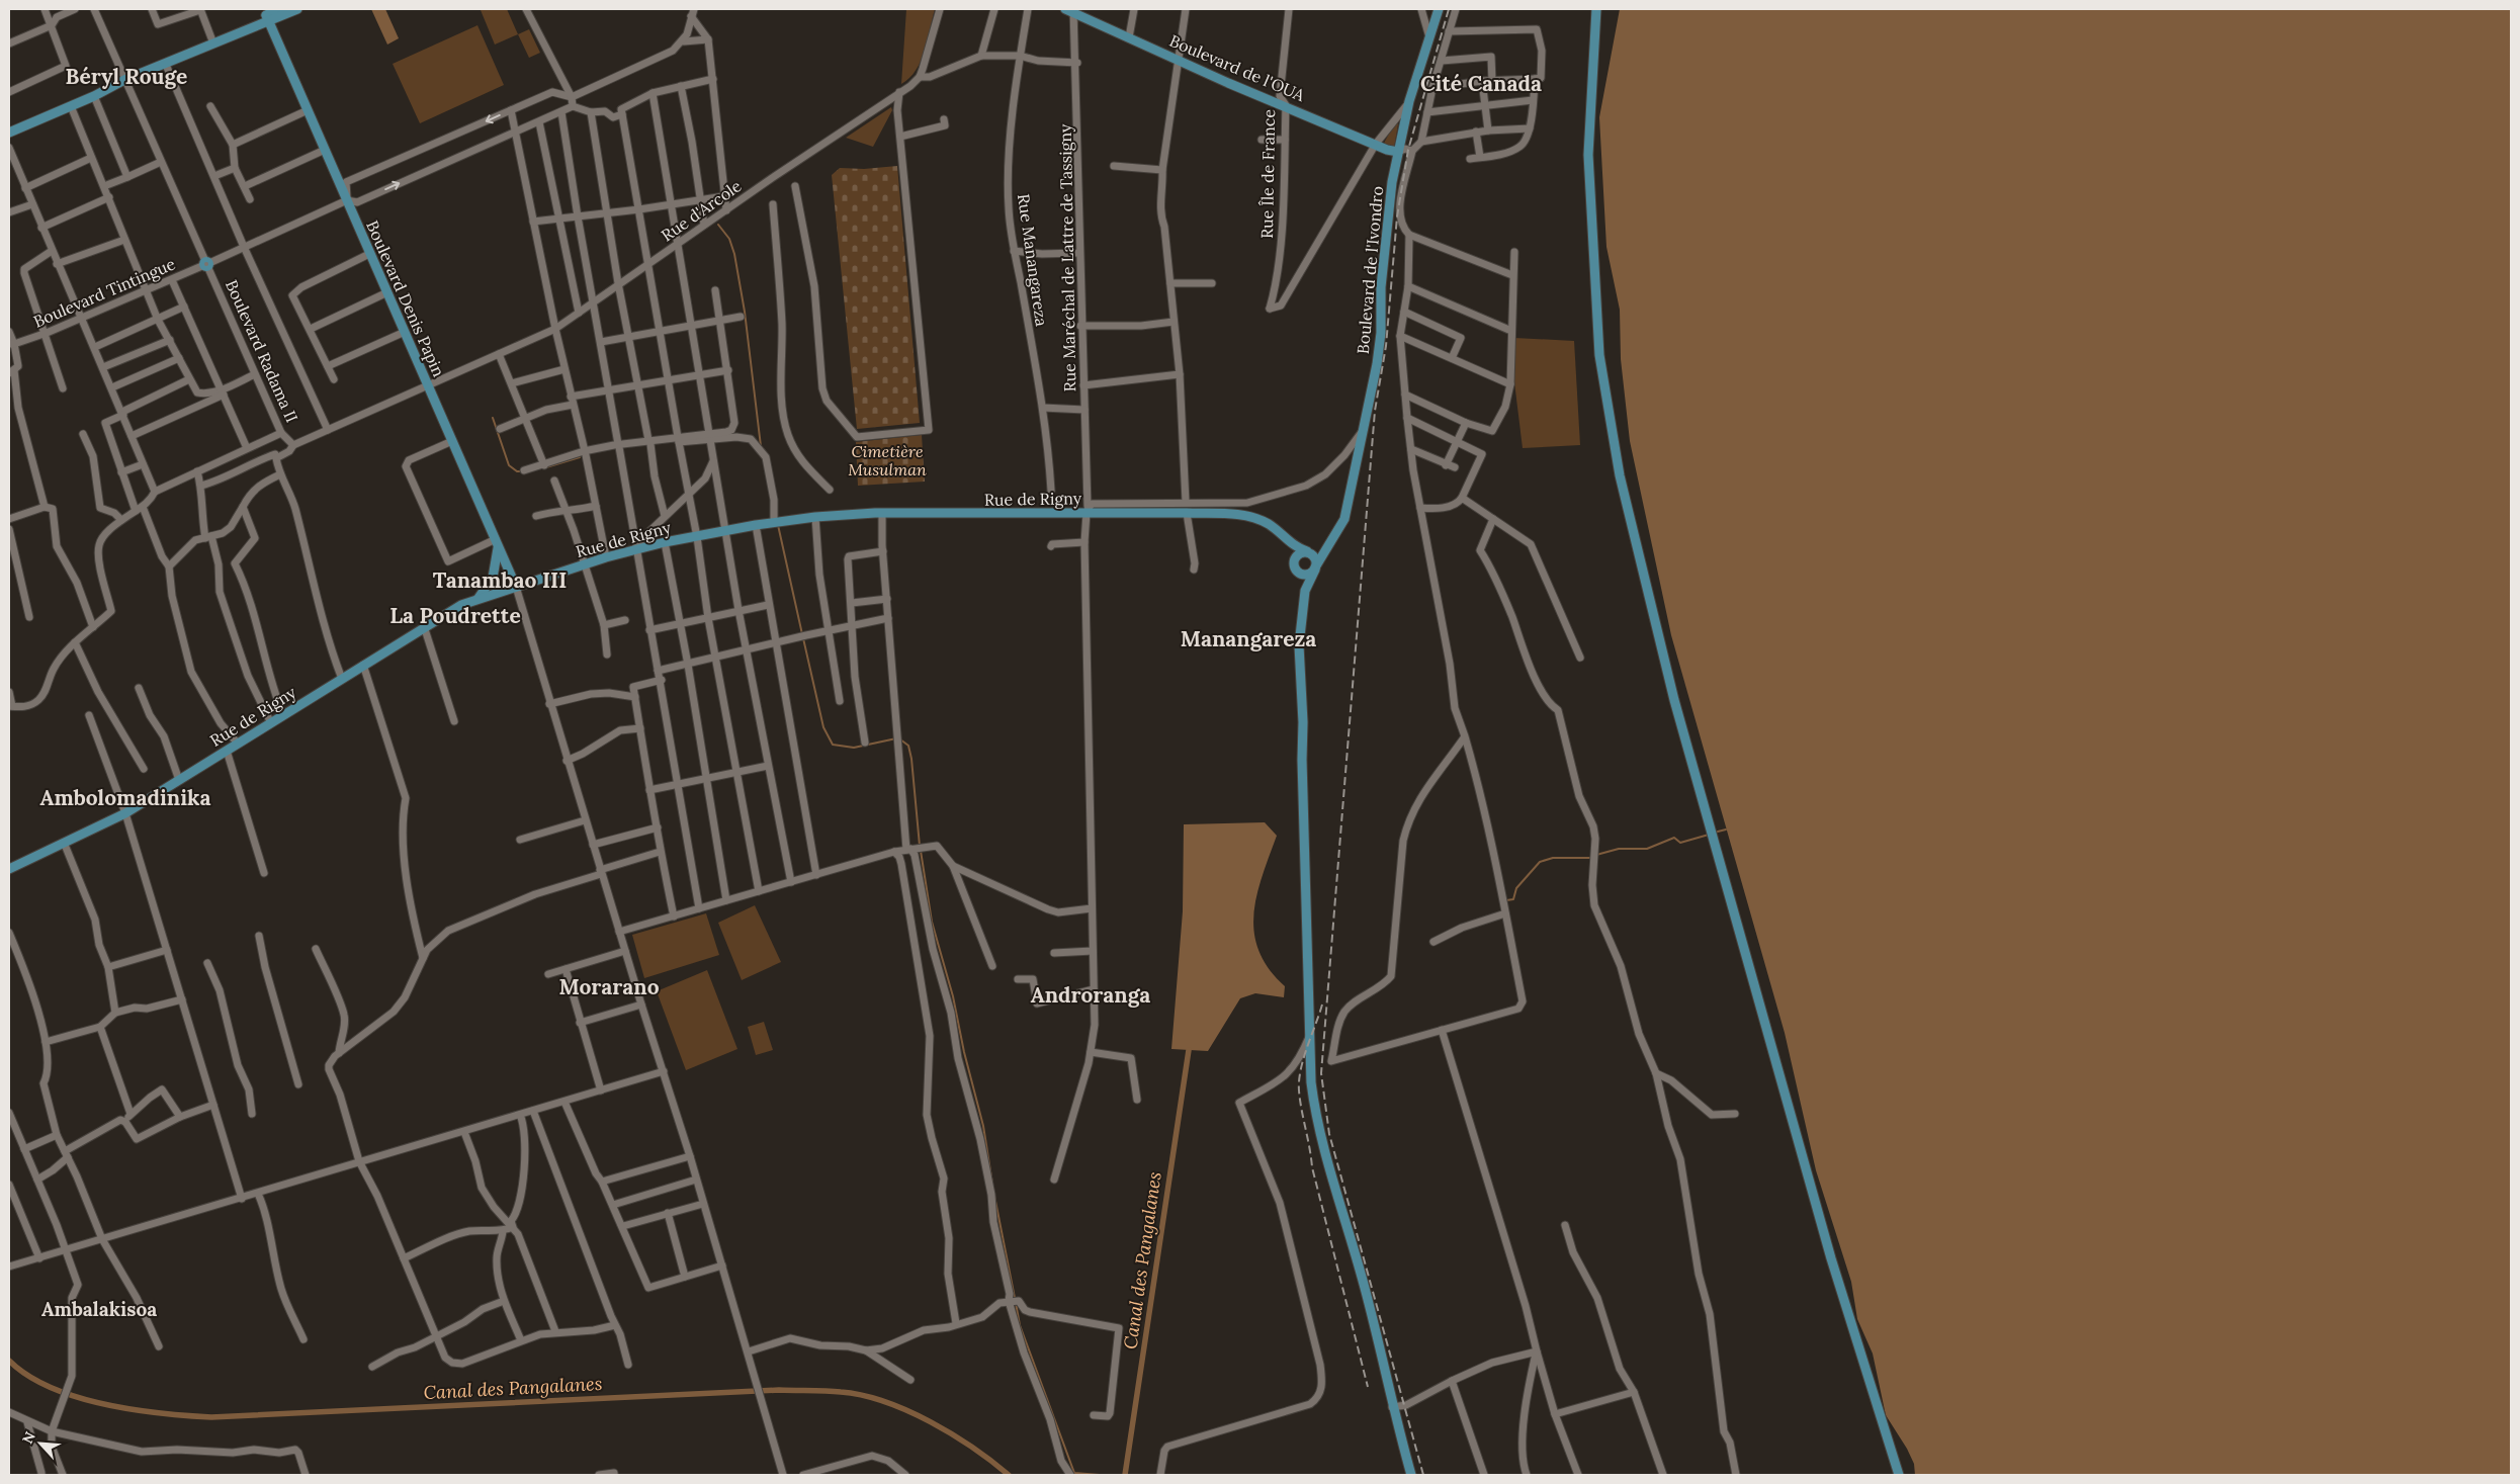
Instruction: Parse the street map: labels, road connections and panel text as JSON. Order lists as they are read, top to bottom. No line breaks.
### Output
{"streets":{"main road":["Boulevard de l'OUA","Boulevard de l'Ivondro","Boulevard Denis Papin","Rue de Rigny"],"street":["Rue Île de France","Rue d'Arcole","Rue Maréchal de Lattre de Tassigny","Rue Manangareza","Boulevard Tintingue","Boulevard Radama II"]},"crossings":[["Boulevard de l'OUA","Rue Île de France"],["Boulevard de l'OUA","Rue Maréchal de Lattre de Tassigny"],["Boulevard de l'OUA","Boulevard de l'Ivondro"],["Rue d'Arcole","Boulevard Denis Papin"],["Rue d'Arcole","Boulevard Radama II"],["Rue Maréchal de Lattre de Tassigny","Rue de Rigny"],["Boulevard de l'Ivondro","Rue de Rigny"],["Boulevard Tintingue","Boulevard Denis Papin"],["Boulevard Tintingue","Boulevard Radama II"],["Boulevard Denis Papin","Rue de Rigny"]],"districts":["Béryl Rouge","Cité Canada","Tanambao III","La Poudrette","Manangareza","Ambolomadinika","Morarano","Androranga","Ambalakisoa"],"water":["Canal des Pangalanes"],"parks":["Cimetière Musulman"],"north":"top left"}
